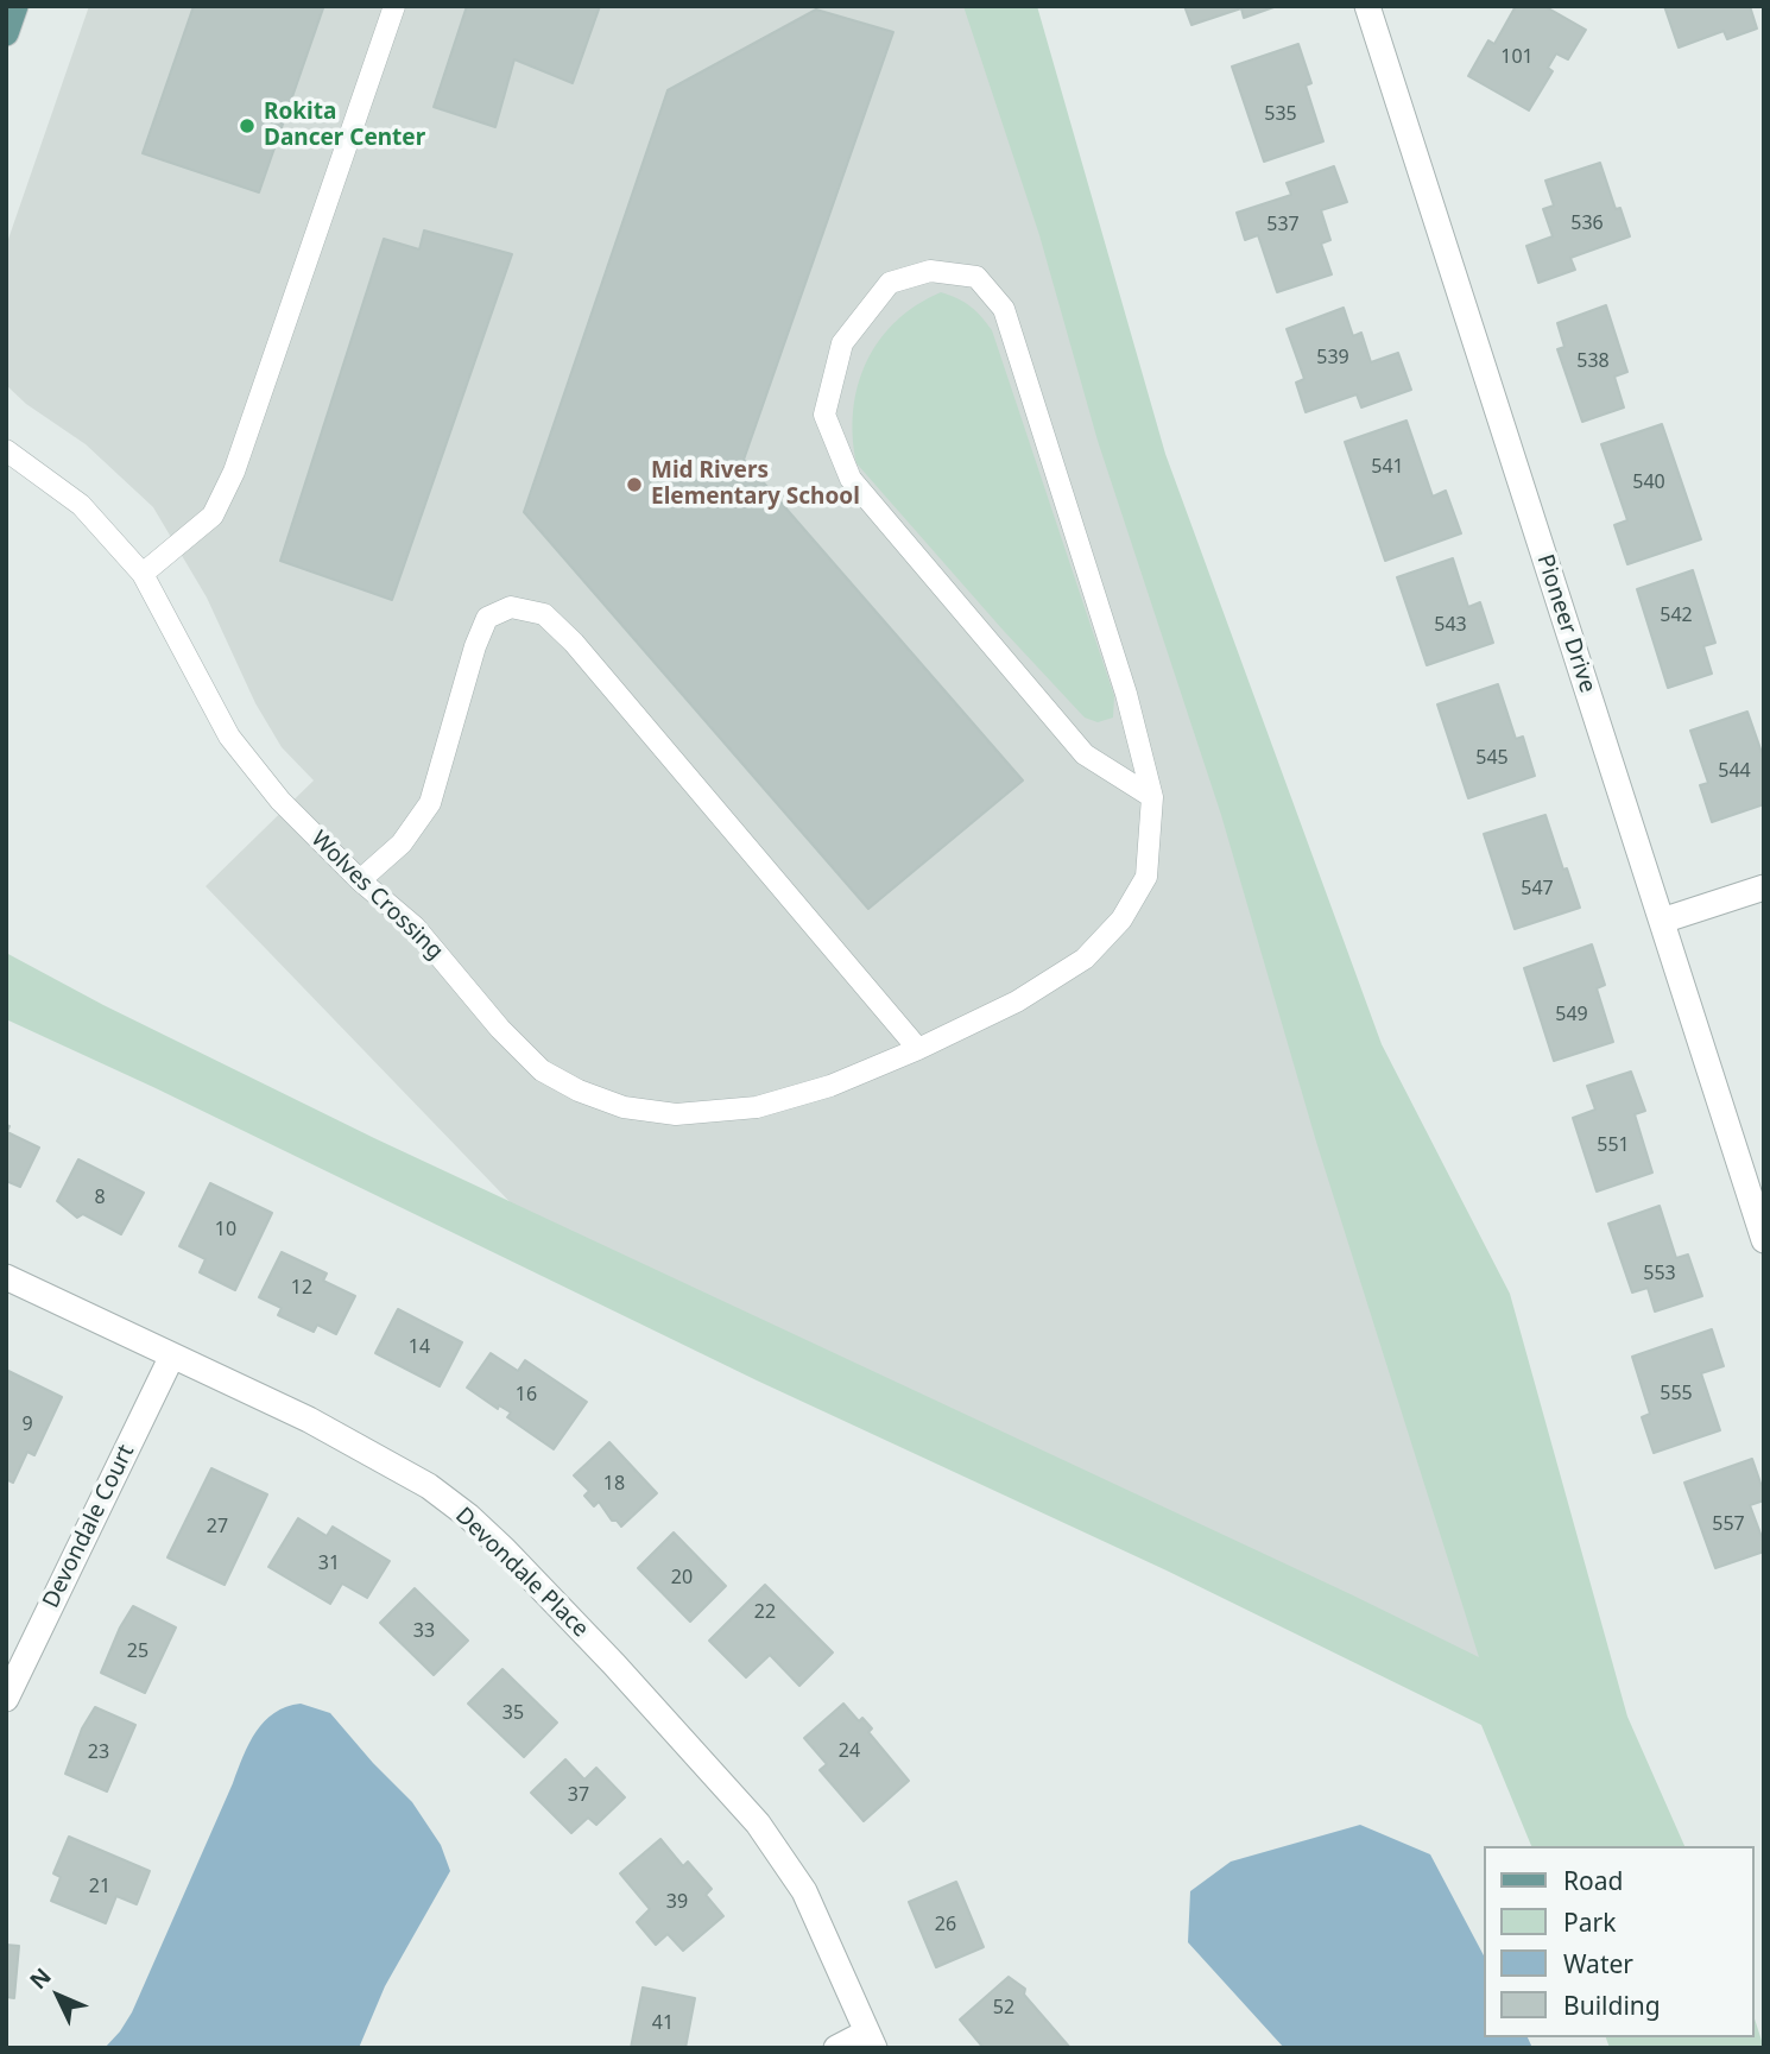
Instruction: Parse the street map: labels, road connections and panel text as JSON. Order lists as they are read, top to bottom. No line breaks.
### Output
{"streets":{"street":["Pioneer Drive","Devondale Court","Devondale Place"],"lane":["Wolves Crossing"]},"crossings":[["Devondale Court","Devondale Place"]],"places":["Rokita Dancer Center","Mid Rivers Elementary School"],"house_numbers":["101","535","536","537","539","538","541","540","542","543","545","544","547","549","551","8","10","553","12","14","555","16","9","18","557","27","31","20","22","33","25","35","24","23","37","21","39","26","52","41"],"legend":["Road","Park","Water","Building"],"north":"top left"}
